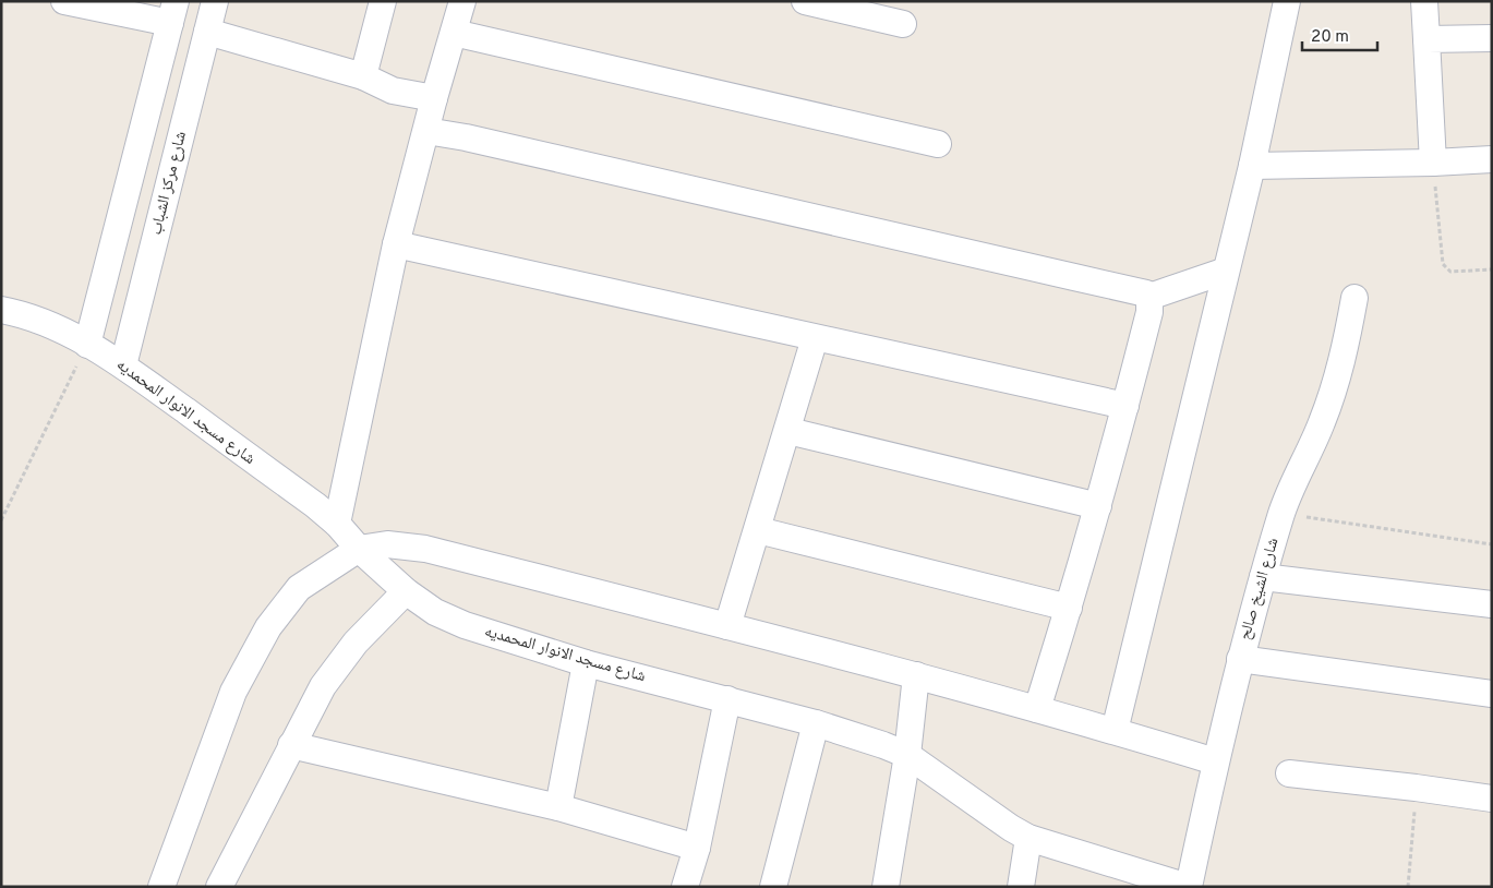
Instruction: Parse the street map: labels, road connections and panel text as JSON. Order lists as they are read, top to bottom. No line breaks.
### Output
{"streets":{"street":["شارع مركز الشباب","شارع مسجد الانوار المحمديه","شارع الشيخ صالح"]},"crossings":[["شارع مركز الشباب","شارع مسجد الانوار المحمديه"],["شارع مسجد الانوار المحمديه","شارع الشيخ صالح"]],"scale_bar":"20 m"}
